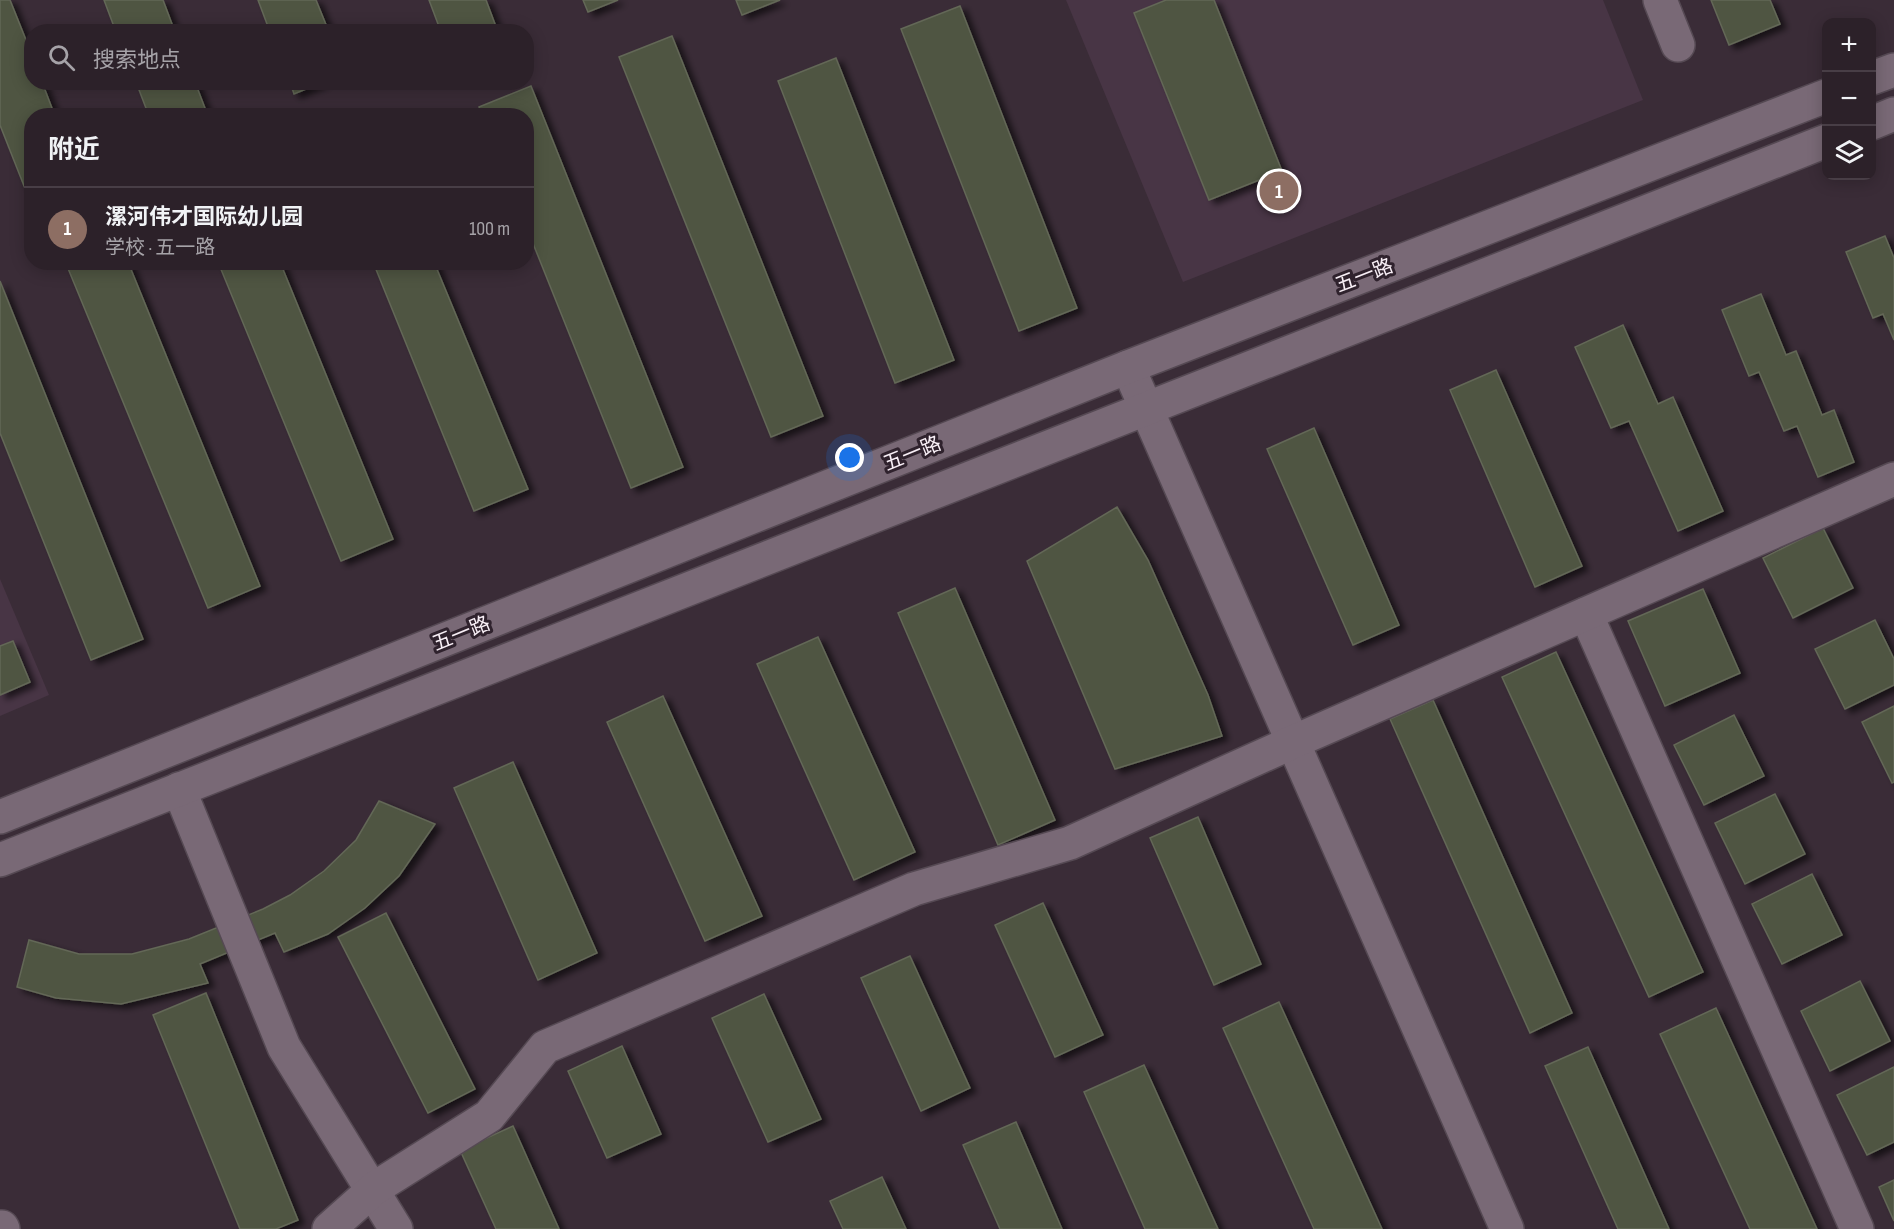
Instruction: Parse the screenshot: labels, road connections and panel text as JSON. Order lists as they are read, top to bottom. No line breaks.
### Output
{"streets":{"street":["五一路"]},"page":{"map_buttons":["+","−"],"search":"搜索地点","heading":"附近","pins":"1","list":[{"mark":"1","name":"漯河伟才国际幼儿园","note":"学校 · 五一路","value":"100 m"}]}}
